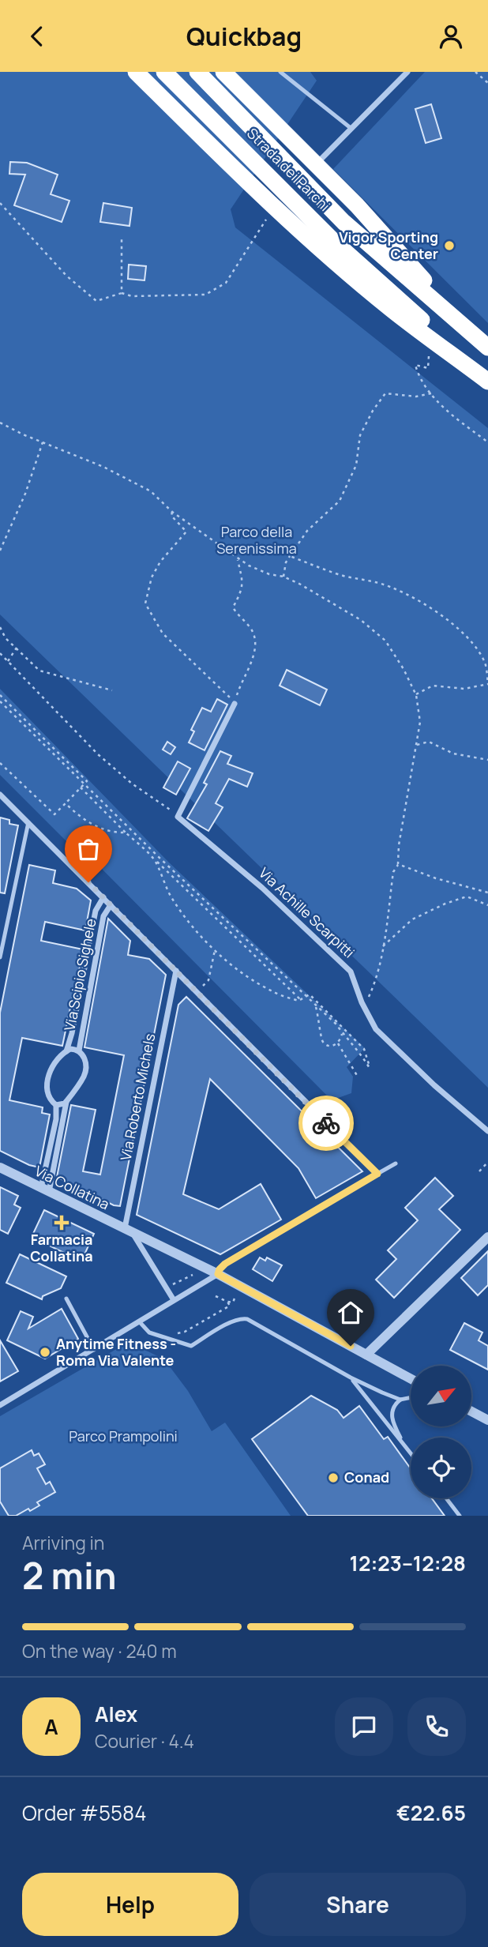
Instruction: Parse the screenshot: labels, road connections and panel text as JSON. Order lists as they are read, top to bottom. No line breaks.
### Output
{"streets":{"highway":["Strada dei Parchi"],"street":["Via Achille Scarpitti","Via Scipio Sighele","Via Roberto Michels","Via Collatina"]},"crossings":[["Via Scipio Sighele","Via Collatina"],["Via Roberto Michels","Via Collatina"]],"parks":["Parco della Serenissima","Parco Prampolini"],"places":{"other":["Vigor Sporting Center","Anytime Fitness - Roma Via Valente","Conad"],"health":["Farmacia Collatina"]},"north":"top right","page":{"header":"Quickbag","heading":["2 min","Arriving in","12:23–12:28"],"panel":["Alex","Courier · 4.4","Order #5584","€22.65"],"bar":"On the way · 240 m","round":"A","buttons":["Help","Share"]}}
